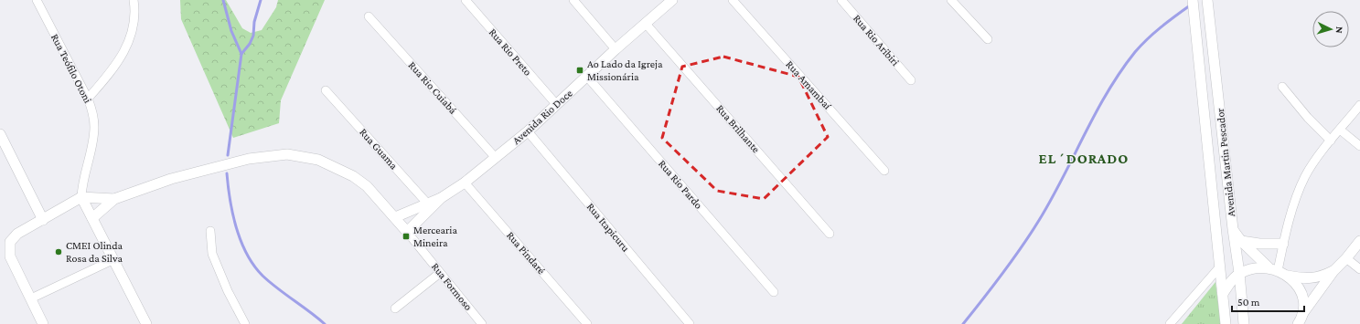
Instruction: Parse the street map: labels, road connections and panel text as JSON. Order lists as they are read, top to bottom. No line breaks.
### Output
{"streets":{"street":["Rua Rio Aribiri","Rua Rio Preto","Rua Teófilo Otoni","Rua Amambaí","Rua Rio Cuiabá","Avenida Rio Doce","Rua Brilhante","Rua Guama","Avenida Martin Pescador","Rua Rio Pardo","Rua Itapicuru","Rua Pindaré","Rua Formoso"]},"crossings":[["Rua Rio Preto","Avenida Rio Doce"],["Rua Rio Cuiabá","Avenida Rio Doce"],["Avenida Rio Doce","Rua Brilhante"],["Avenida Rio Doce","Rua Guama"],["Avenida Rio Doce","Rua Rio Pardo"],["Avenida Rio Doce","Rua Itapicuru"],["Avenida Rio Doce","Rua Pindaré"],["Avenida Rio Doce","Rua Formoso"]],"districts":["EL´DORADO"],"places":{"transit":["Ao Lado da Igreja Missionária","Mercearia Mineira"],"other":["CMEI Olinda Rosa da Silva"]},"scale_bar":"50 m","north":"right"}
